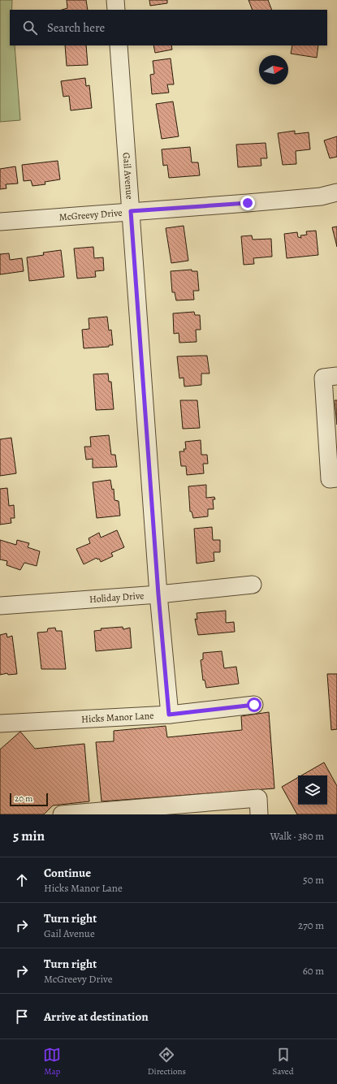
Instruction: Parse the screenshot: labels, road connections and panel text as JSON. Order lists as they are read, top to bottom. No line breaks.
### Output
{"streets":{"street":["Gail Avenue","McGreevy Drive","Holiday Drive","Hicks Manor Lane"]},"crossings":[["Gail Avenue","McGreevy Drive"],["Gail Avenue","Holiday Drive"],["Gail Avenue","Hicks Manor Lane"]],"scale_bar":"20 m","north":"right","page":{"search":"Search here","scale":"20 m","heading":["5 min","Walk · 380 m"],"list":[["Continue","Hicks Manor Lane","50 m"],["Turn right","Gail Avenue","270 m"],["Turn right","McGreevy Drive","60 m"],"Arrive at destination"],"nav":["Map","Directions","Saved"]}}
